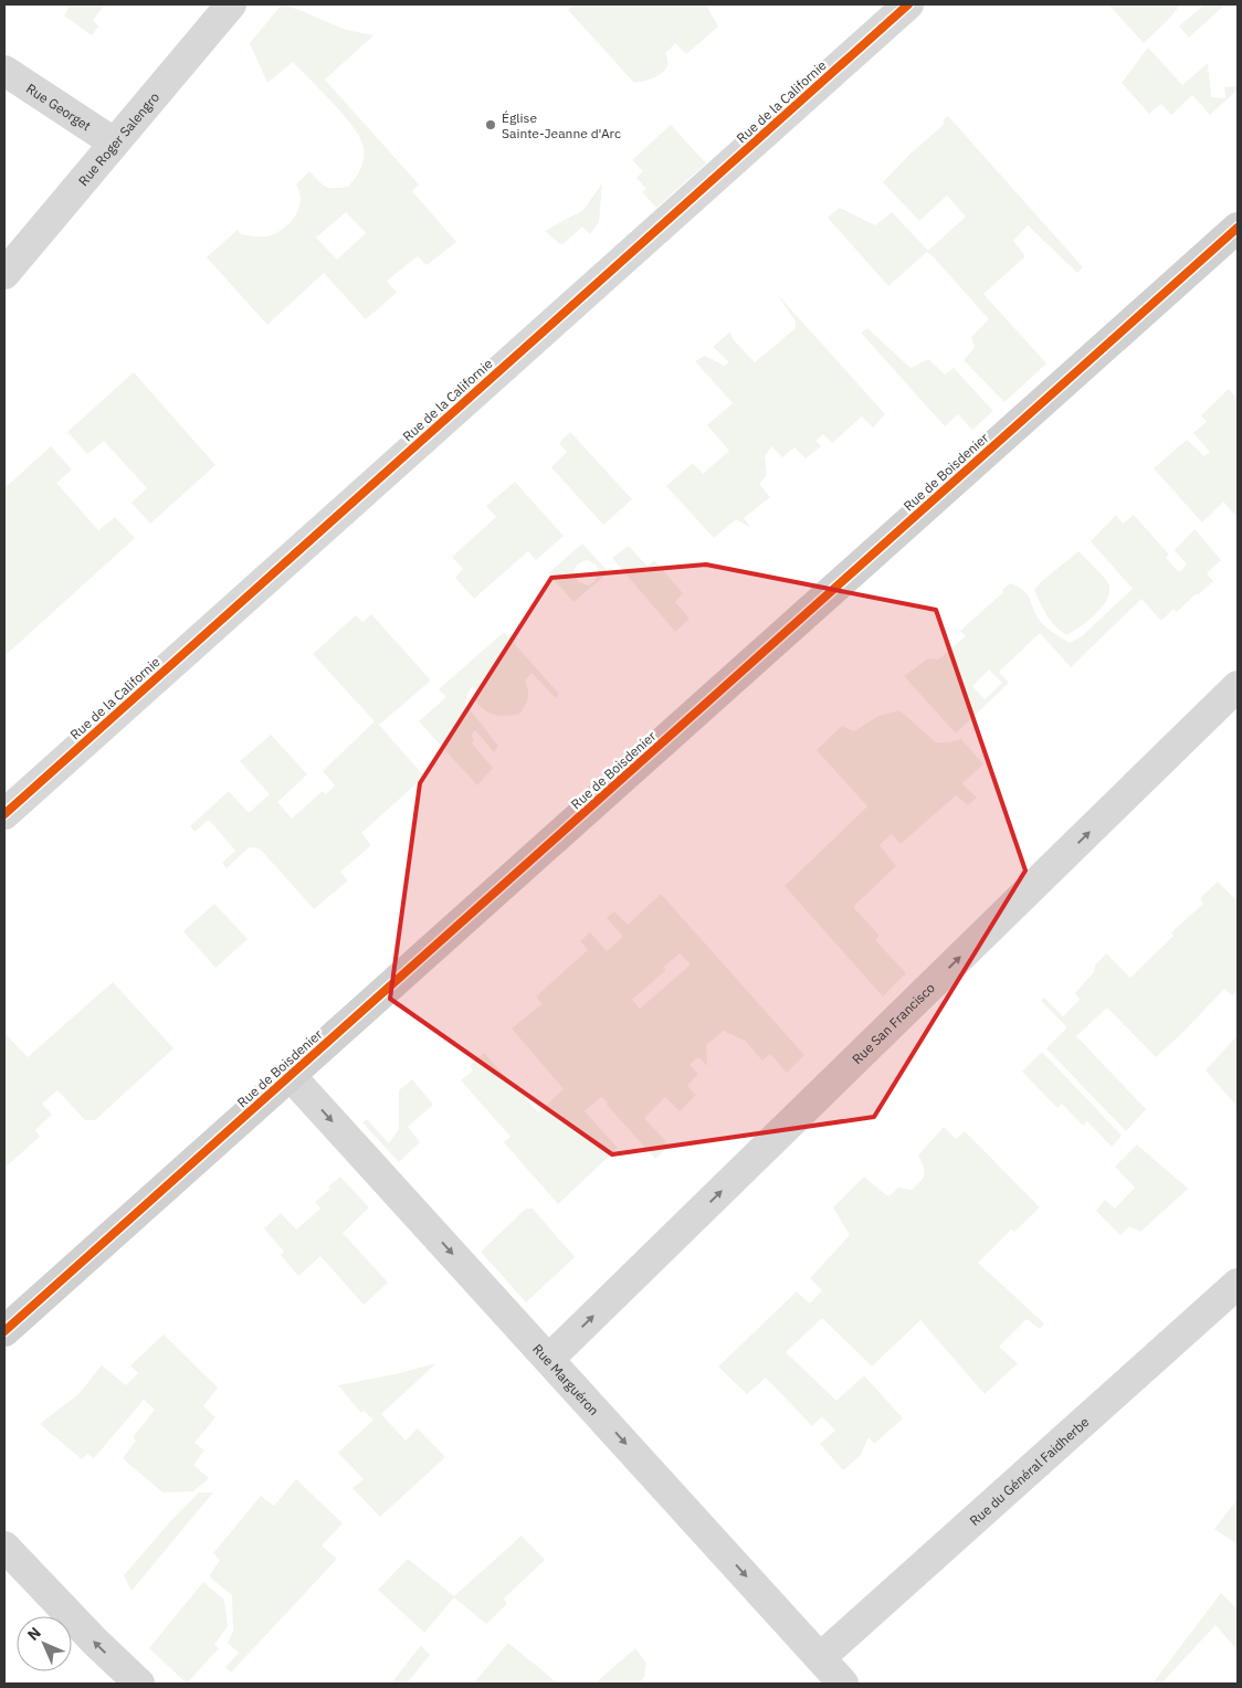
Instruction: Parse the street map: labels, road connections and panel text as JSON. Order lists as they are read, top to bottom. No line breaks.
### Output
{"streets":{"street":["Rue de la Californie","Rue Georget","Rue Roger Salengro","Rue de Boisdenier","Rue San Francisco","Rue Marguéron","Rue du Général Faidherbe"]},"crossings":[["Rue Georget","Rue Roger Salengro"],["Rue de Boisdenier","Rue Marguéron"],["Rue San Francisco","Rue Marguéron"],["Rue Marguéron","Rue du Général Faidherbe"]],"one_way":["Rue San Francisco","Rue Marguéron"],"places":["Église Sainte-Jeanne d'Arc"],"north":"top left"}
